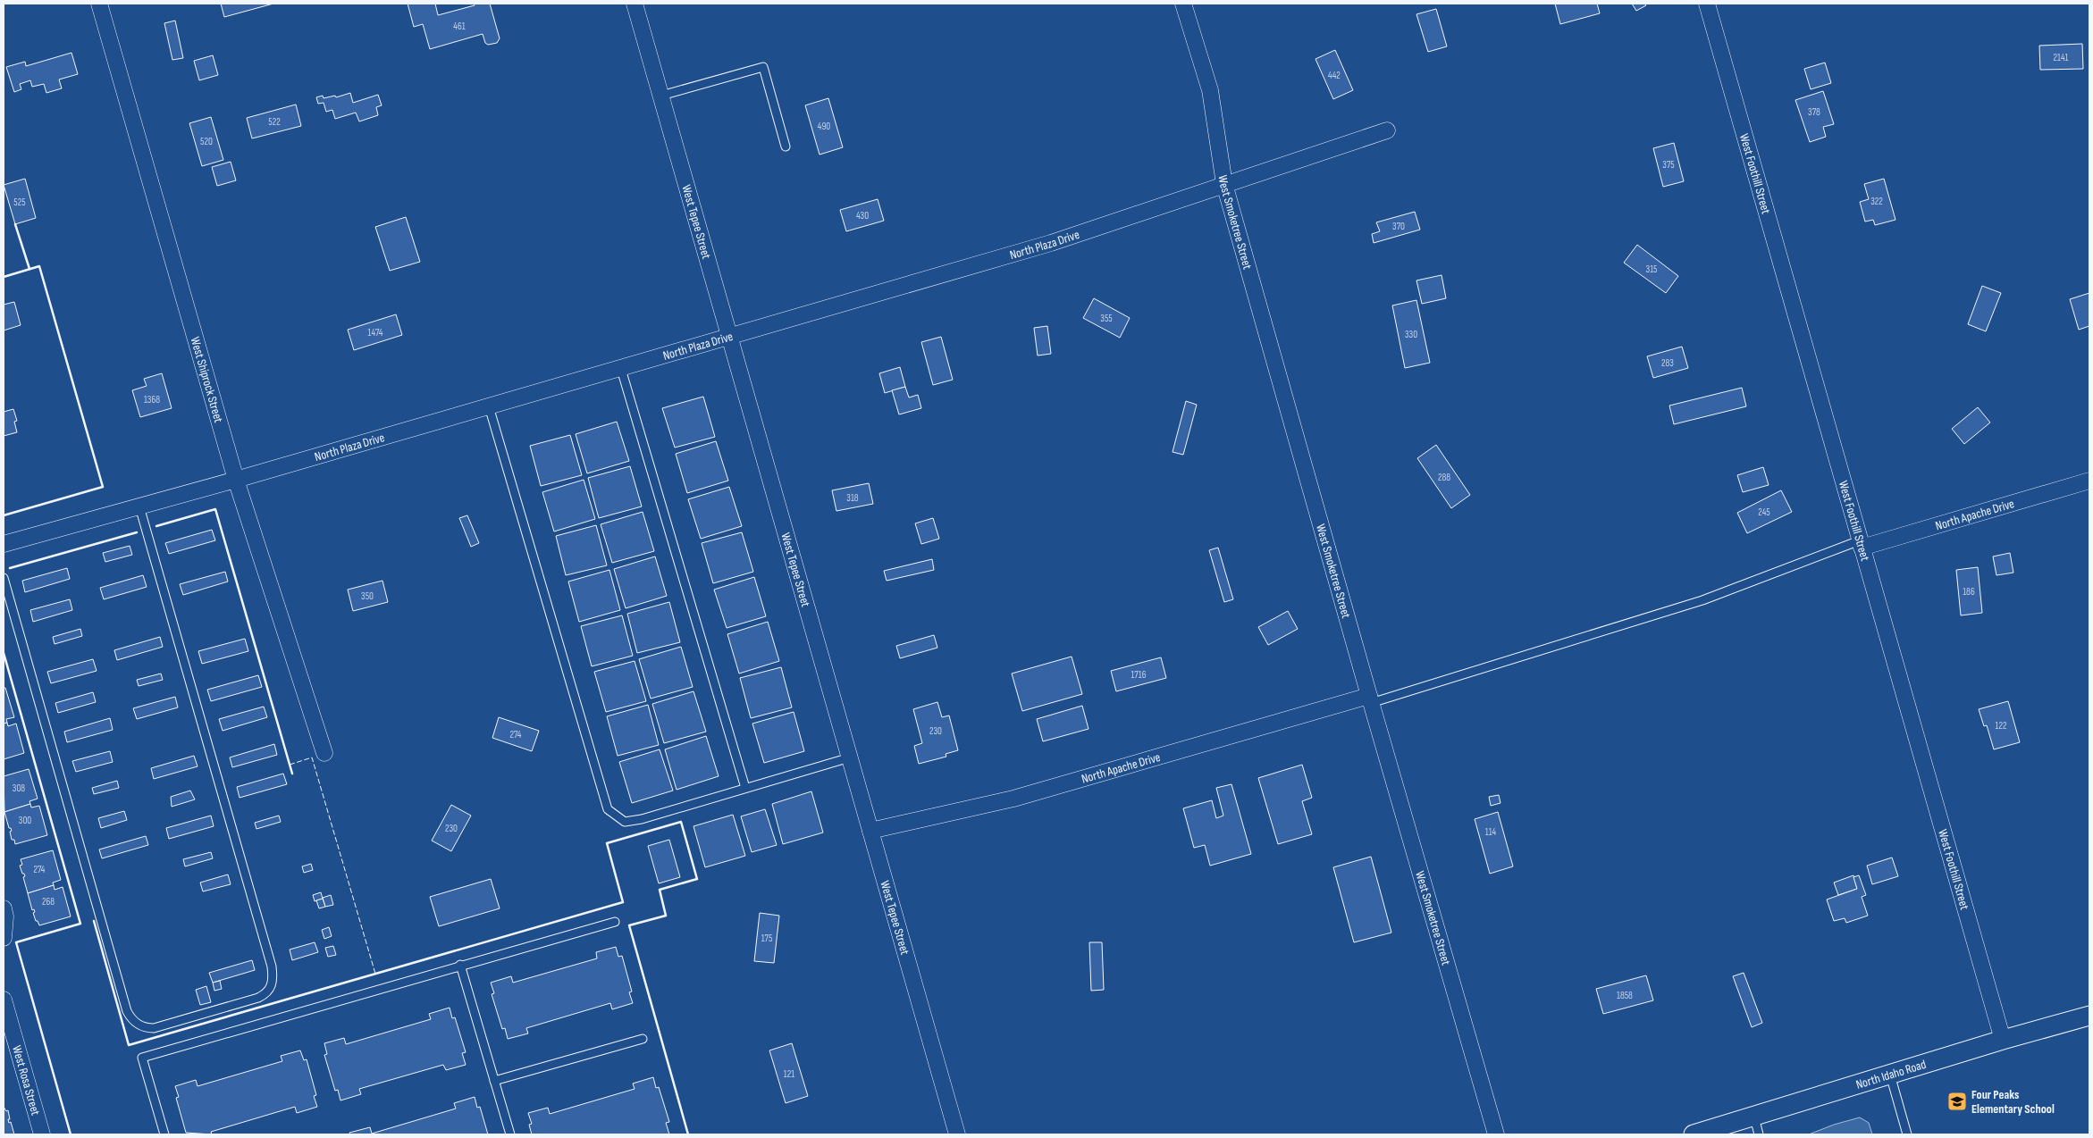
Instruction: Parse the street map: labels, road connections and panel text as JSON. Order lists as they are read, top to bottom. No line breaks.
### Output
{"streets":{"street":["West Foothill Street","West Tepee Street","West Smoketree Street","North Plaza Drive","West Shiprock Street","North Apache Drive","North Idaho Road","West Rosa Street"]},"crossings":[["West Foothill Street","North Apache Drive"],["West Foothill Street","North Idaho Road"],["West Tepee Street","North Plaza Drive"],["West Tepee Street","North Apache Drive"],["West Smoketree Street","North Plaza Drive"],["West Smoketree Street","North Apache Drive"],["North Plaza Drive","West Shiprock Street"]],"places":{"school or university":["Four Peaks Elementary School"]},"house_numbers":["461","2141","442","378","522","490","520","375","322","525","430","370","315","355","1474","330","283","1368","288","318","245","186","350","1716","122","230","274","308","300","230","114","274","268","175","1858","121"]}
